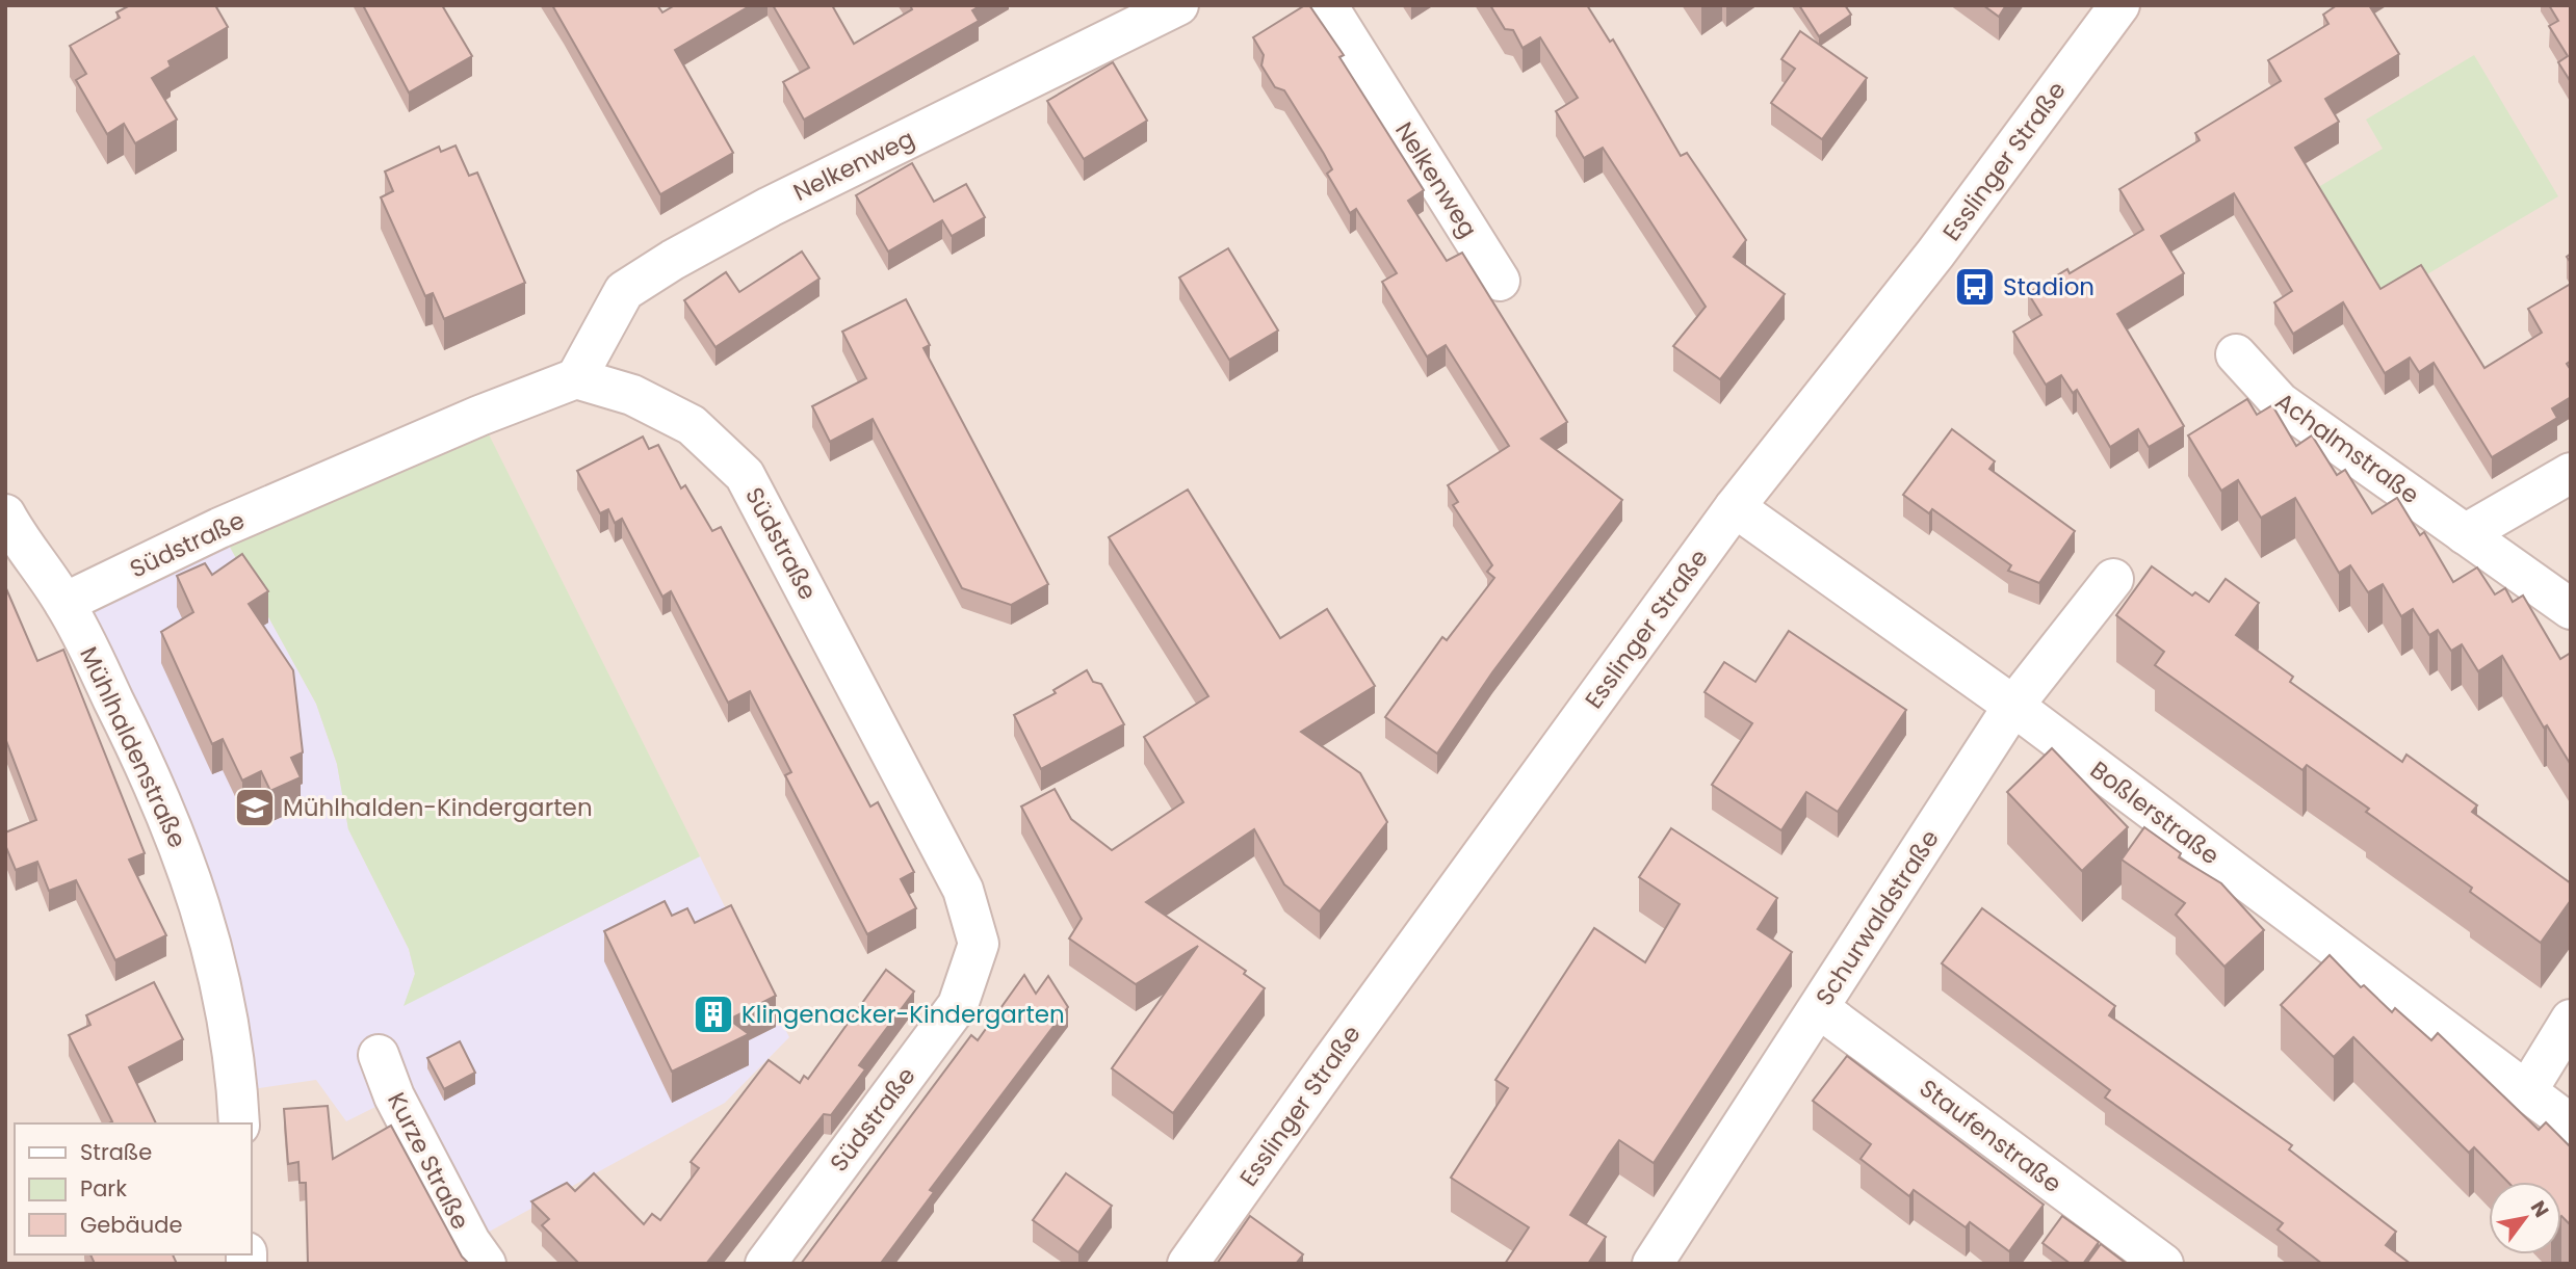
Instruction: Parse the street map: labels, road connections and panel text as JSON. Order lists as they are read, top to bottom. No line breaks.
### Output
{"streets":{"street":["Esslinger Straße","Nelkenweg","Achalmstraße","Südstraße","Mühlhaldenstraße","Boßlerstraße","Schurwaldstraße","Staufenstraße","Kurze Straße"]},"crossings":[["Esslinger Straße","Boßlerstraße"],["Nelkenweg","Südstraße"],["Südstraße","Mühlhaldenstraße"],["Boßlerstraße","Schurwaldstraße"],["Schurwaldstraße","Staufenstraße"]],"places":{"bus stop":["Stadion"],"school or university":["Mühlhalden-Kindergarten"],"building":["Klingenacker-Kindergarten"]},"legend":["Straße","Park","Gebäude"],"north":"top right"}
